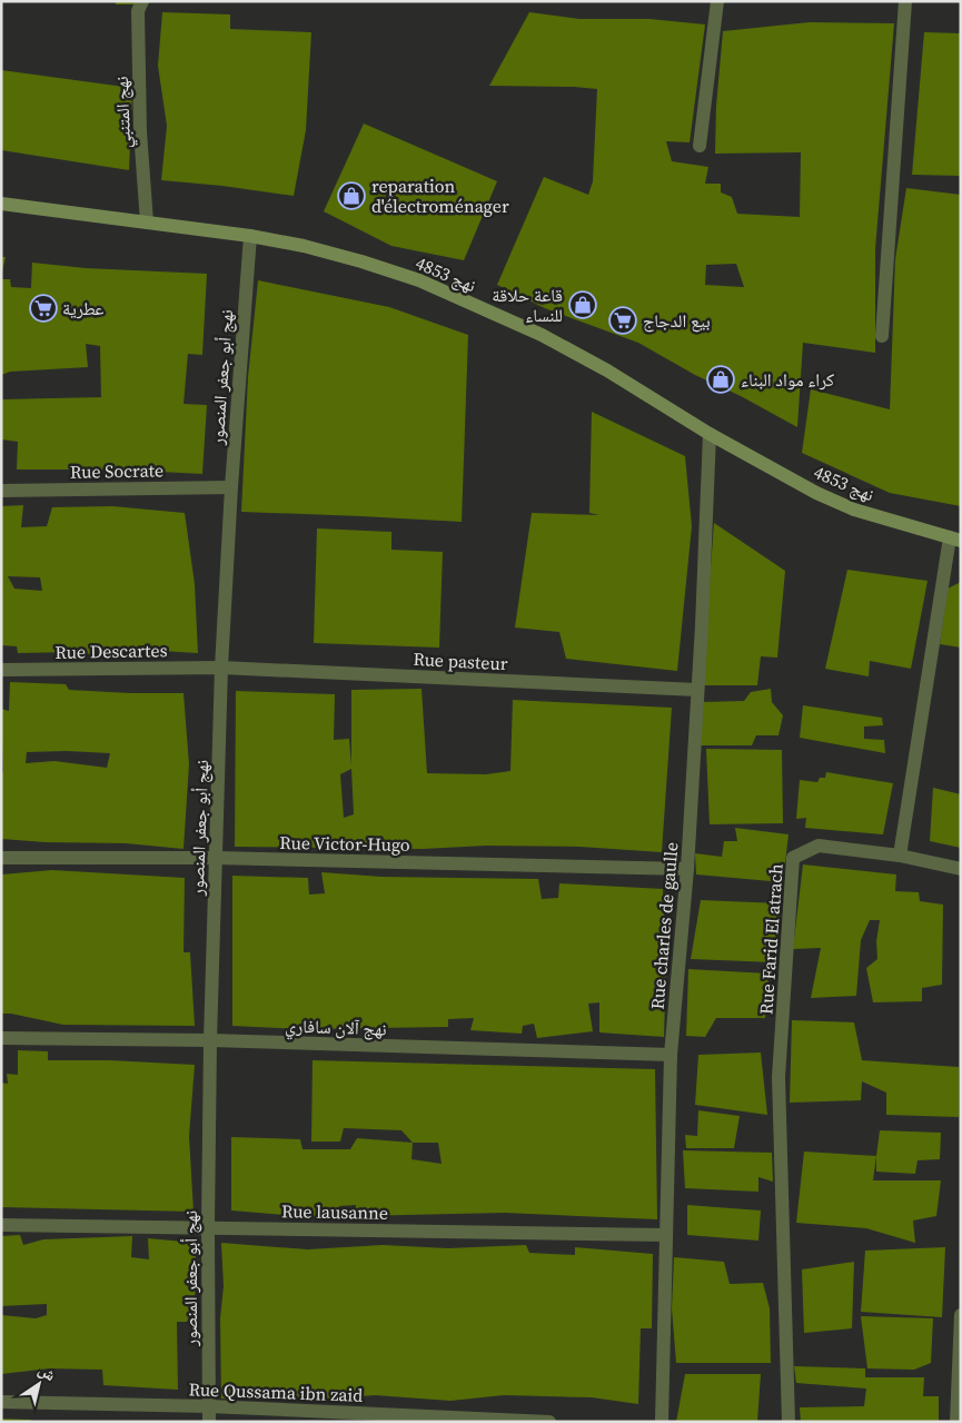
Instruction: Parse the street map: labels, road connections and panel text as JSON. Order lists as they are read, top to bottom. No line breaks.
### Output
{"streets":{"street":["نهج المتنبي","نهج 4853","نهج أبو جعفر المنصور","Rue Socrate","Rue Descartes","Rue pasteur","Rue Victor-Hugo","Rue charles de gaulle","Rue Farid El atrach","نهج آلان سافاري","Rue lausanne","Rue Qussama ibn zaid"]},"crossings":[["نهج المتنبي","نهج 4853"],["نهج 4853","نهج أبو جعفر المنصور"],["نهج 4853","Rue charles de gaulle"],["نهج أبو جعفر المنصور","Rue Socrate"],["نهج أبو جعفر المنصور","Rue Descartes"],["نهج أبو جعفر المنصور","Rue pasteur"],["نهج أبو جعفر المنصور","Rue Victor-Hugo"],["نهج أبو جعفر المنصور","نهج آلان سافاري"],["نهج أبو جعفر المنصور","Rue lausanne"],["نهج أبو جعفر المنصور","Rue Qussama ibn zaid"],["Rue Descartes","Rue pasteur"],["Rue pasteur","Rue charles de gaulle"],["Rue Victor-Hugo","Rue charles de gaulle"],["Rue charles de gaulle","نهج آلان سافاري"],["Rue charles de gaulle","Rue lausanne"]],"places":{"shop":["reparation d'électroménager","قاعة حلاقة للنساء","كراء مواد البناء"],"supermarket":["عطرية","بيع الدجاج"]},"north":"top right"}
